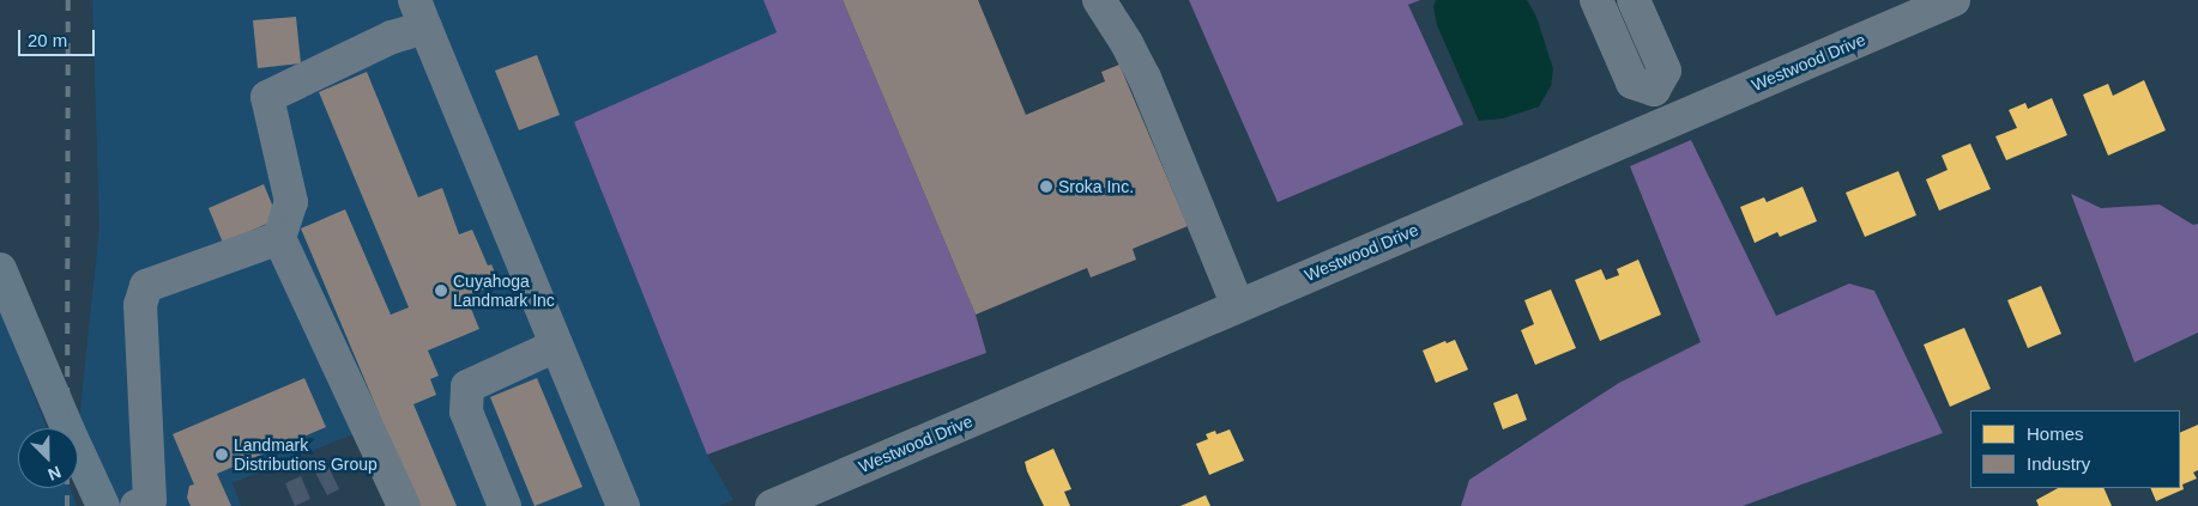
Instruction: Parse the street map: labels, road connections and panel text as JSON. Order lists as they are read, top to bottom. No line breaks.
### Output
{"streets":{"street":["Westwood Drive"]},"places":["Sroka Inc.","Cuyahoga Landmark Inc","Landmark Distributions Group"],"legend":["Homes","Industry"],"scale_bar":"20 m","north":"bottom right"}
